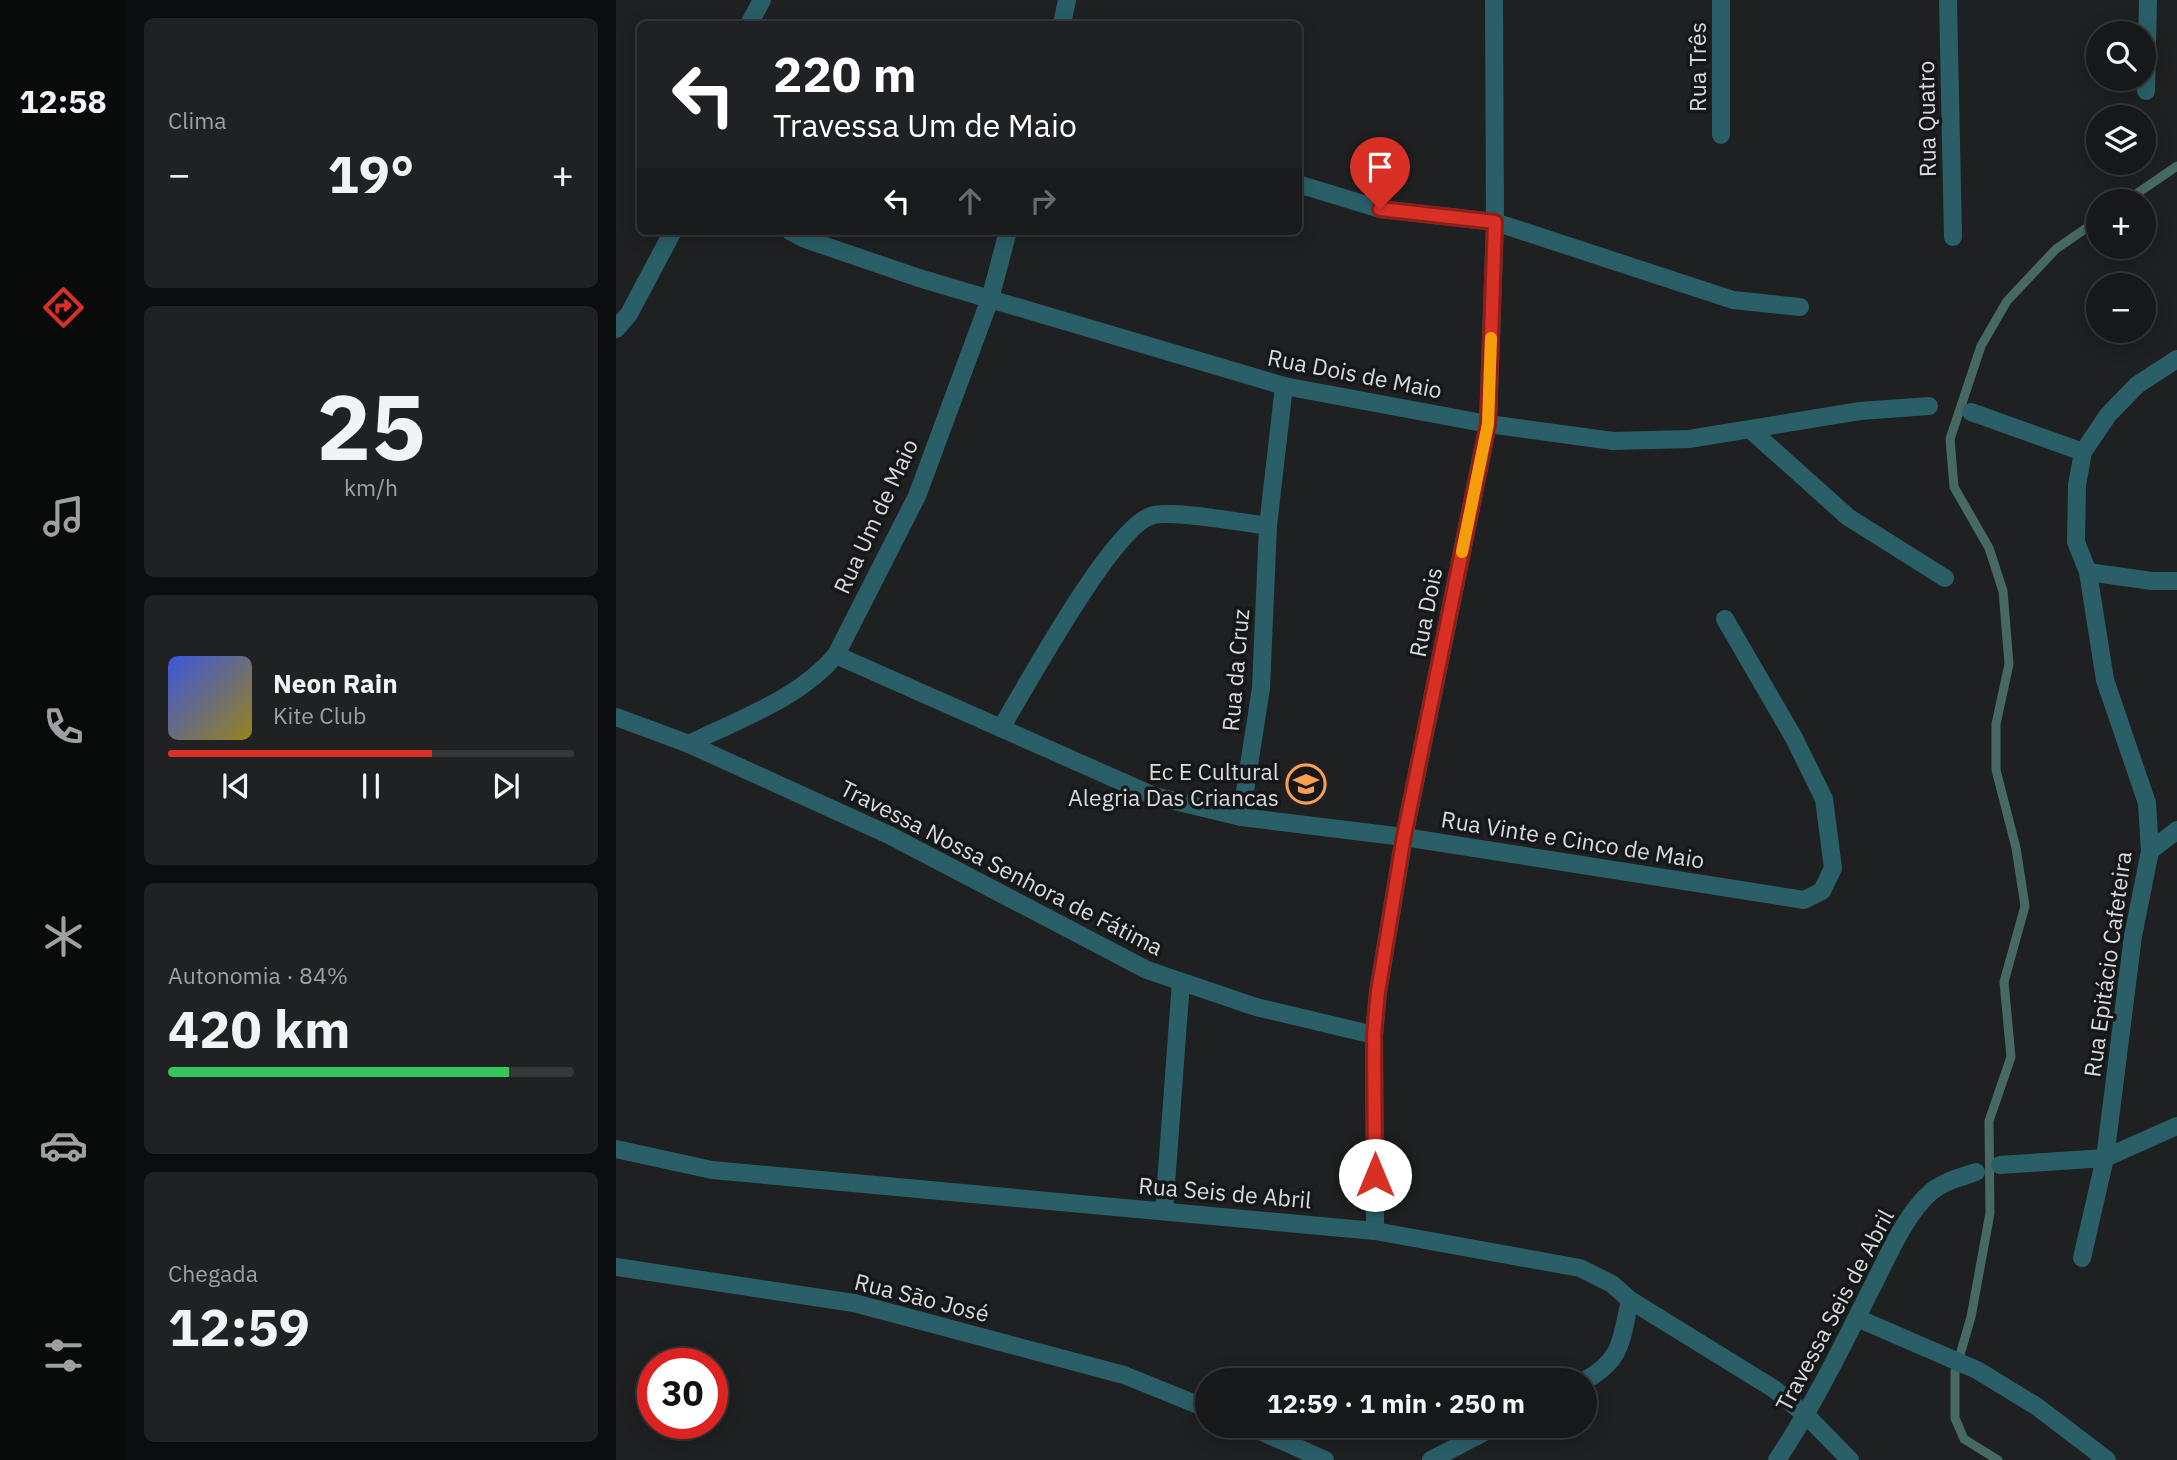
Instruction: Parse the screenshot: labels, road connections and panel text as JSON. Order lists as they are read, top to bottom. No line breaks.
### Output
{"streets":{"street":["Rua Três","Rua Quatro","Rua Dois de Maio","Rua Um de Maio","Rua Dois","Rua da Cruz","Rua Vinte e Cinco de Maio","Travessa Nossa Senhora de Fátima","Rua Epitácio Cafeteira","Rua Seis de Abril","Rua São José","Travessa Seis de Abril"]},"crossings":[["Rua Dois de Maio","Rua Um de Maio"],["Rua Dois de Maio","Rua Dois"],["Rua Dois de Maio","Rua da Cruz"],["Rua Um de Maio","Rua Vinte e Cinco de Maio"],["Rua Um de Maio","Travessa Nossa Senhora de Fátima"],["Rua Dois","Rua Vinte e Cinco de Maio"],["Rua Dois","Travessa Nossa Senhora de Fátima"],["Rua Dois","Rua Seis de Abril"],["Rua da Cruz","Rua Vinte e Cinco de Maio"],["Rua Seis de Abril","Travessa Seis de Abril"]],"places":{"school or university":["Ec E Cultural Alegria Das Criancas"]},"page":{"tabs":"12:58","tile":["Clima",["25","km/h"],["Autonomia · 84%","420 km"],["Chegada","12:59"]],"map_buttons":["+","−"],"turn":["220 m","Travessa Um de Maio"],"heat":["−","19°","+"],"song":["Neon Rain","Kite Club"],"limit":"30","trip":"12:59 · 1 min · 250 m"}}
